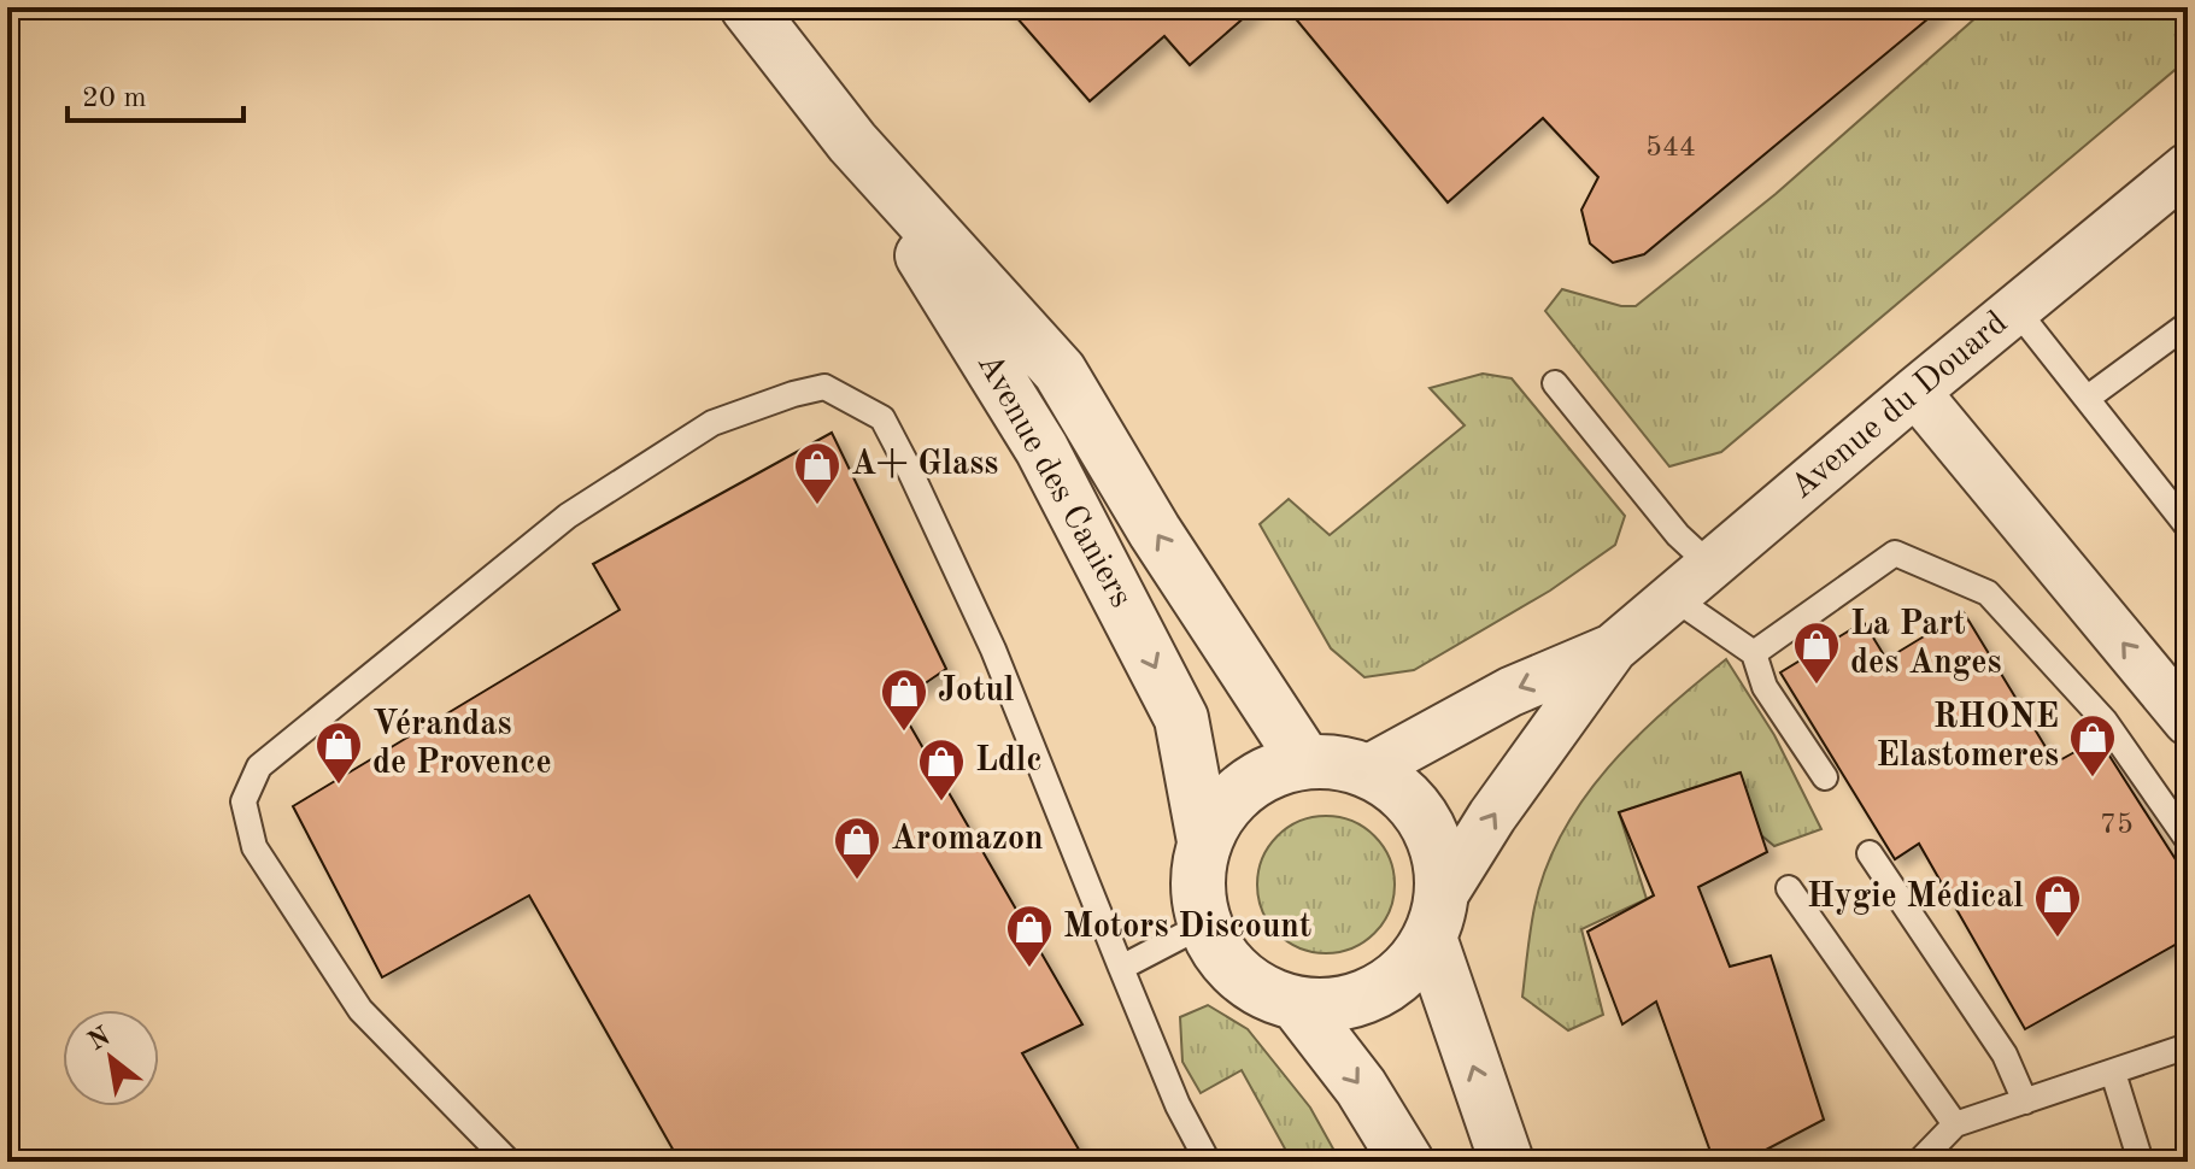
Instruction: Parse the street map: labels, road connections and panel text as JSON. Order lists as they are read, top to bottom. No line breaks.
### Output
{"streets":{"street":["Avenue du Douard","Avenue des Caniers"]},"crossings":[["Avenue du Douard","Avenue des Caniers"]],"places":{"shop":["A+ Glass","La Part des Anges","Jotul","RHONE Elastomeres","Vérandas de Provence","Ldlc","Aromazon","Hygie Médical","Motors Discount"]},"house_numbers":["544","75"],"scale_bar":"20 m","north":"top left"}
